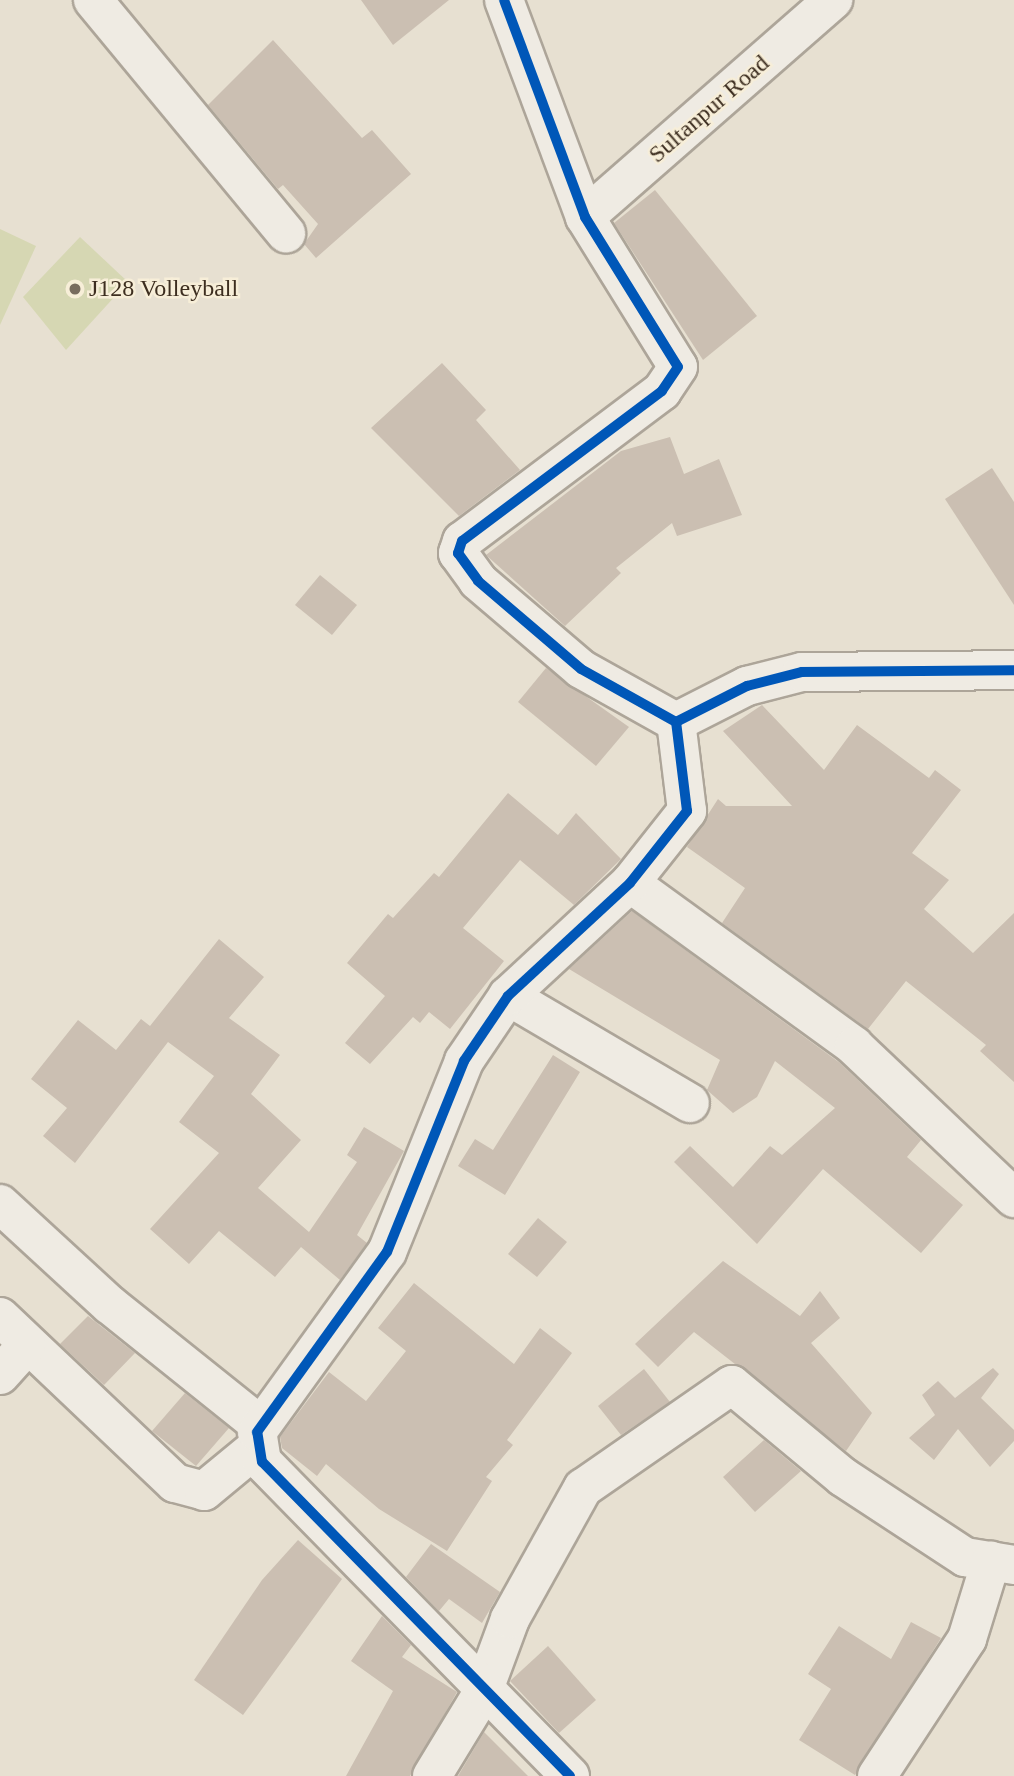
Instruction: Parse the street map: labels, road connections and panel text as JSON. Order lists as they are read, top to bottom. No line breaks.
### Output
{"streets":{"street":["Sultanpur Road"]},"places":["J128 Volleyball"]}
